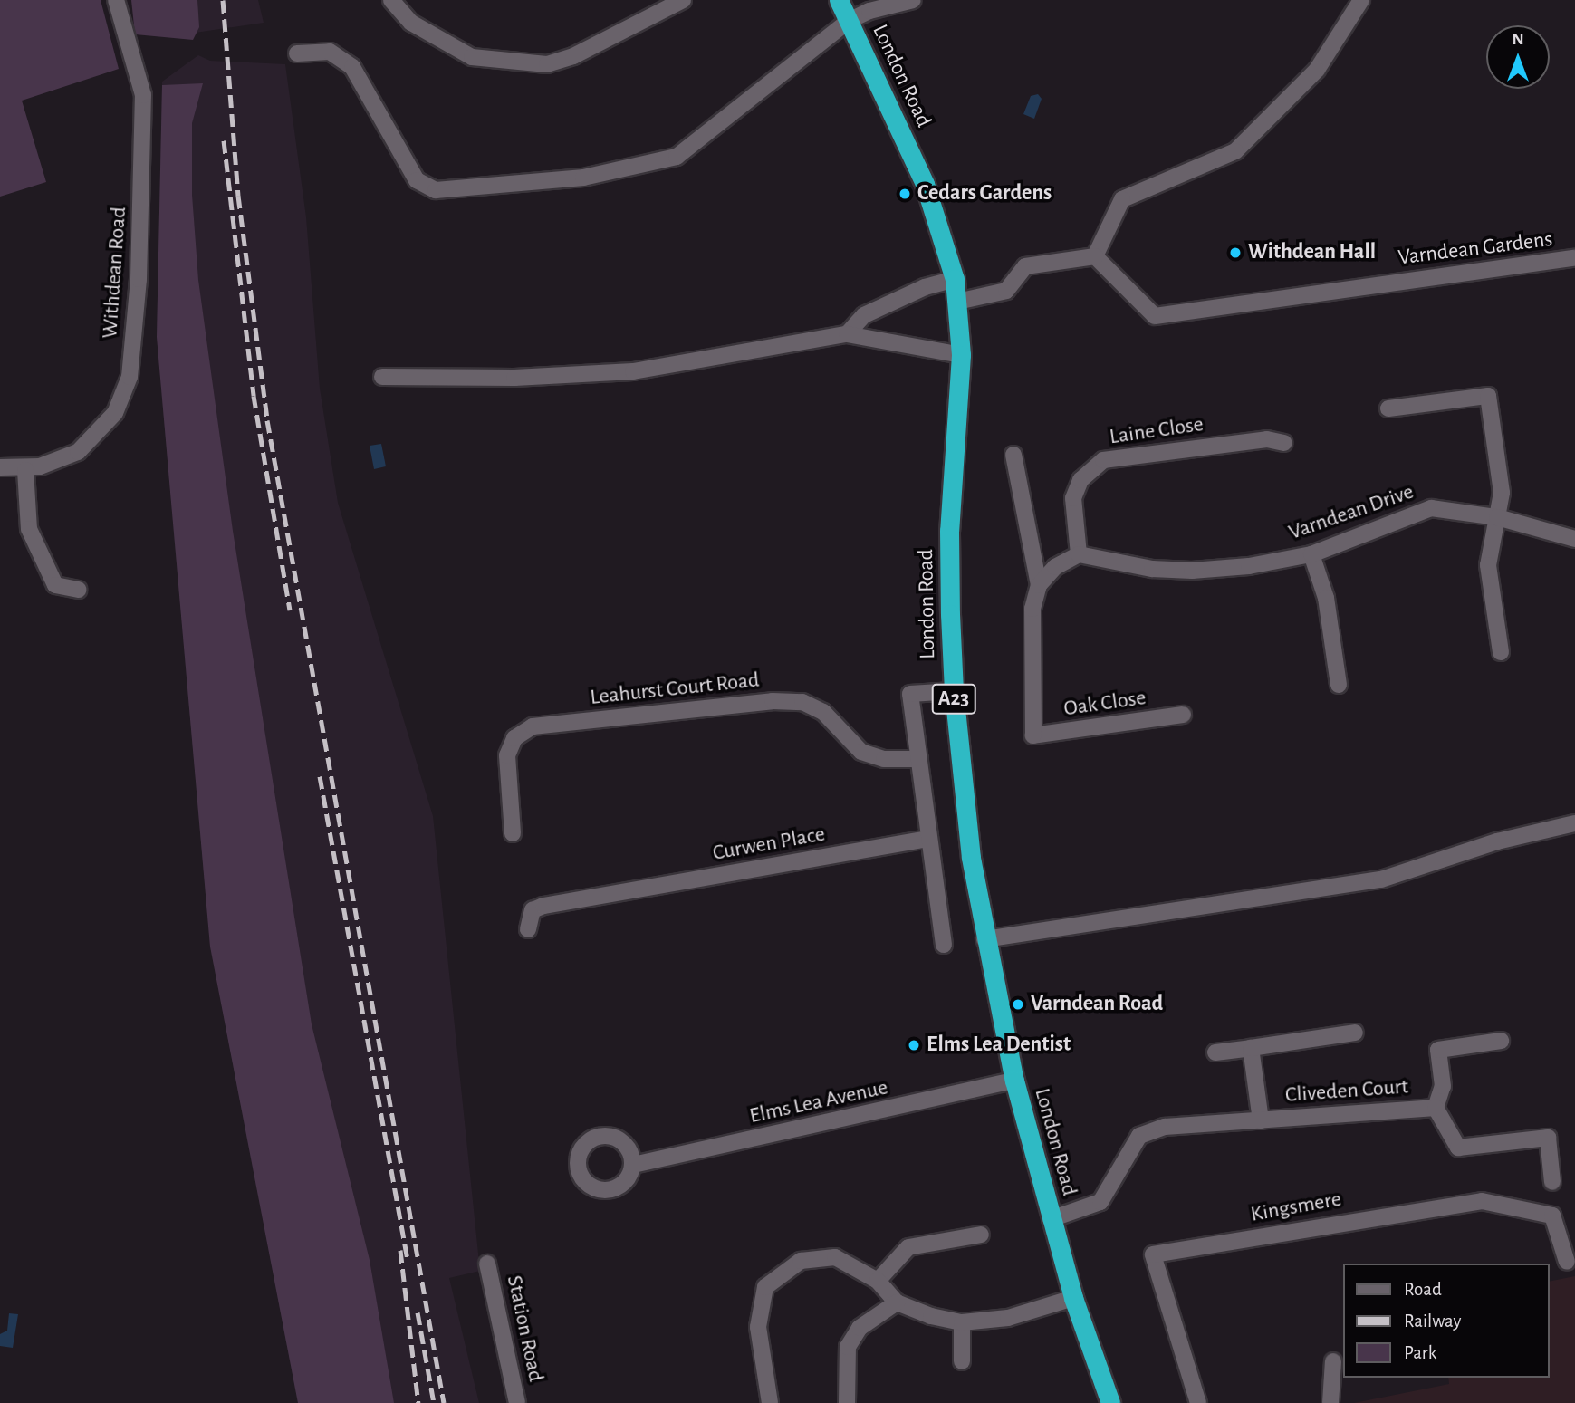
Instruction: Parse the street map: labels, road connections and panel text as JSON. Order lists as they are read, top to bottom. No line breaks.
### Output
{"streets":{"highway":["London Road","A23"],"street":["Varndean Gardens","Withdean Road","Laine Close","Varndean Drive","Leahurst Court Road","Oak Close","Curwen Place","Cliveden Court","Elms Lea Avenue","Kingsmere","Station Road"]},"crossings":[["London Road","Cliveden Court"],["London Road","Elms Lea Avenue"],["Laine Close","Varndean Drive"]],"places":["Cedars Gardens","Withdean Hall","Varndean Road","Elms Lea Dentist"],"legend":["Road","Railway","Park"],"north":"top"}
